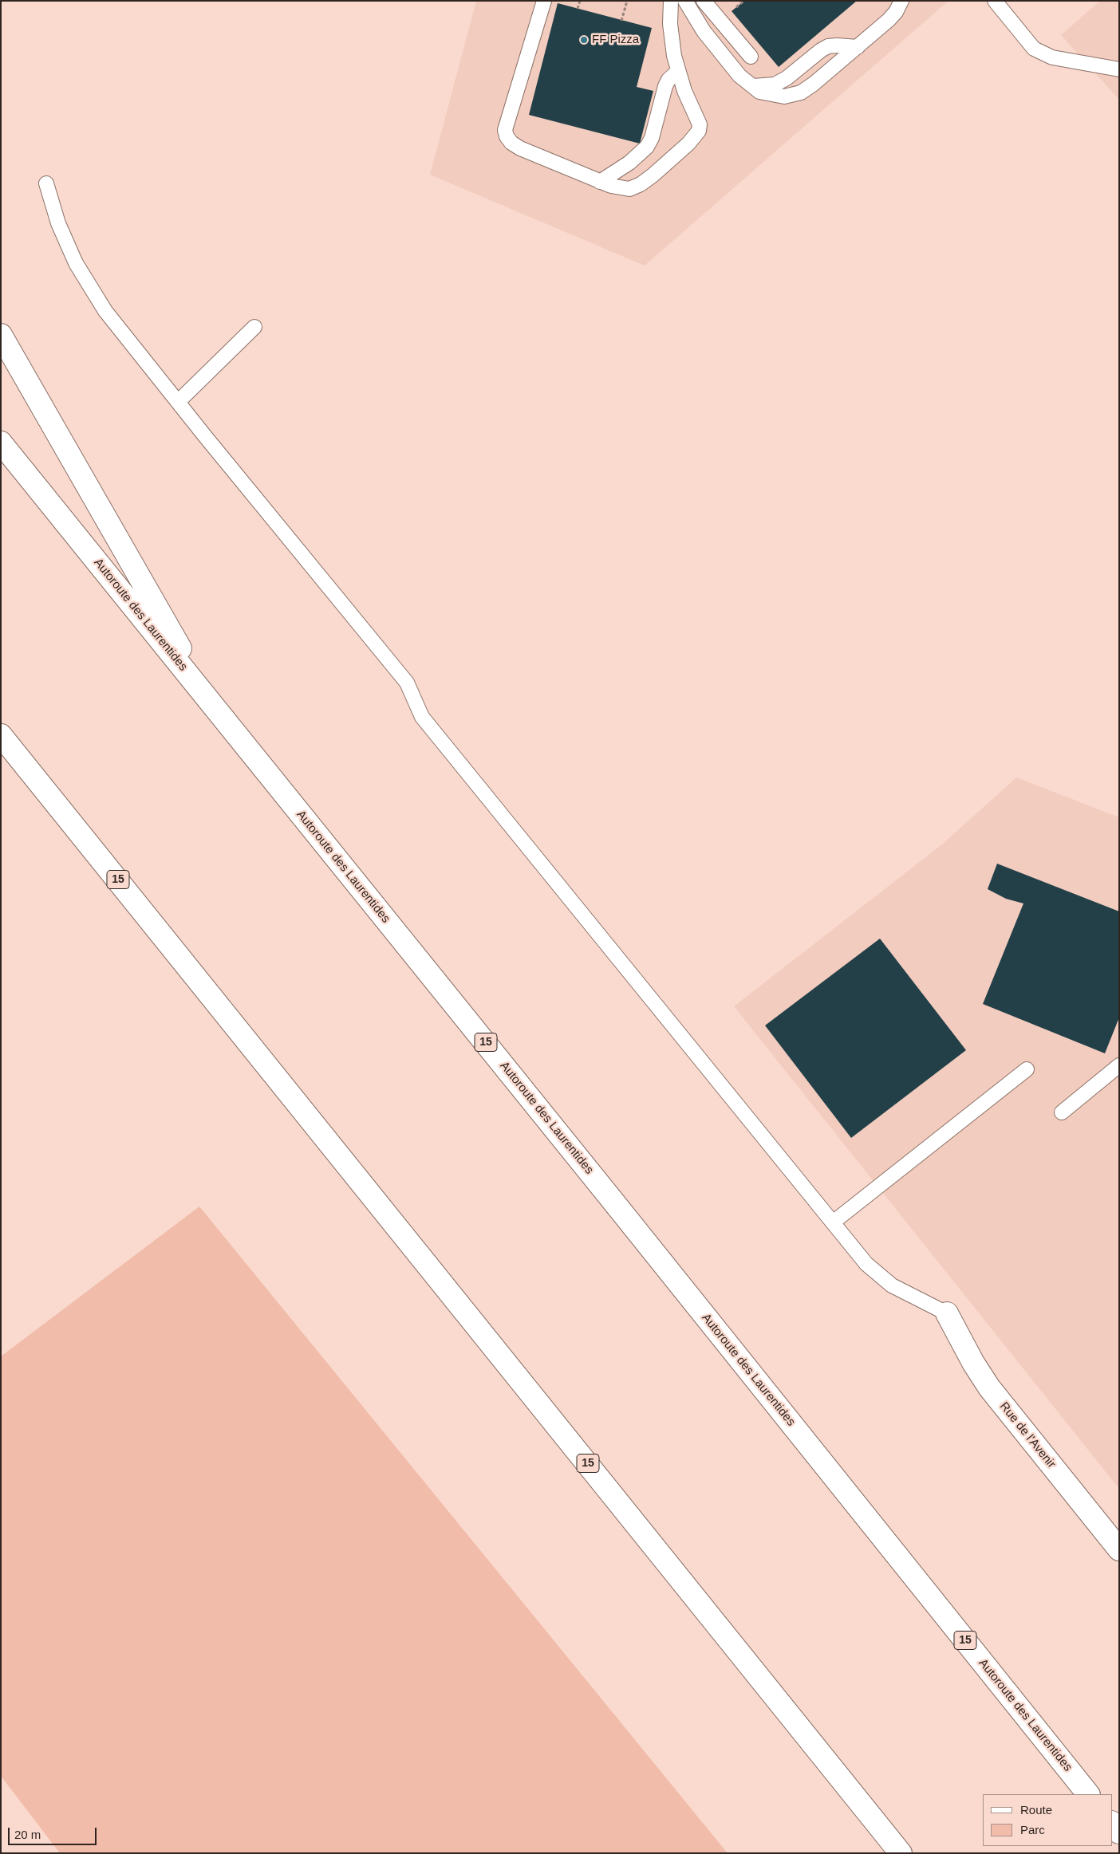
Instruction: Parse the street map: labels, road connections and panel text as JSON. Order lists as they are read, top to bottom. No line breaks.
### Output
{"streets":{"main road":["Autoroute des Laurentides","15","Rue de l'Avenir"]},"places":["FF Pizza"],"legend":["Route","Parc"],"scale_bar":"20 m"}
